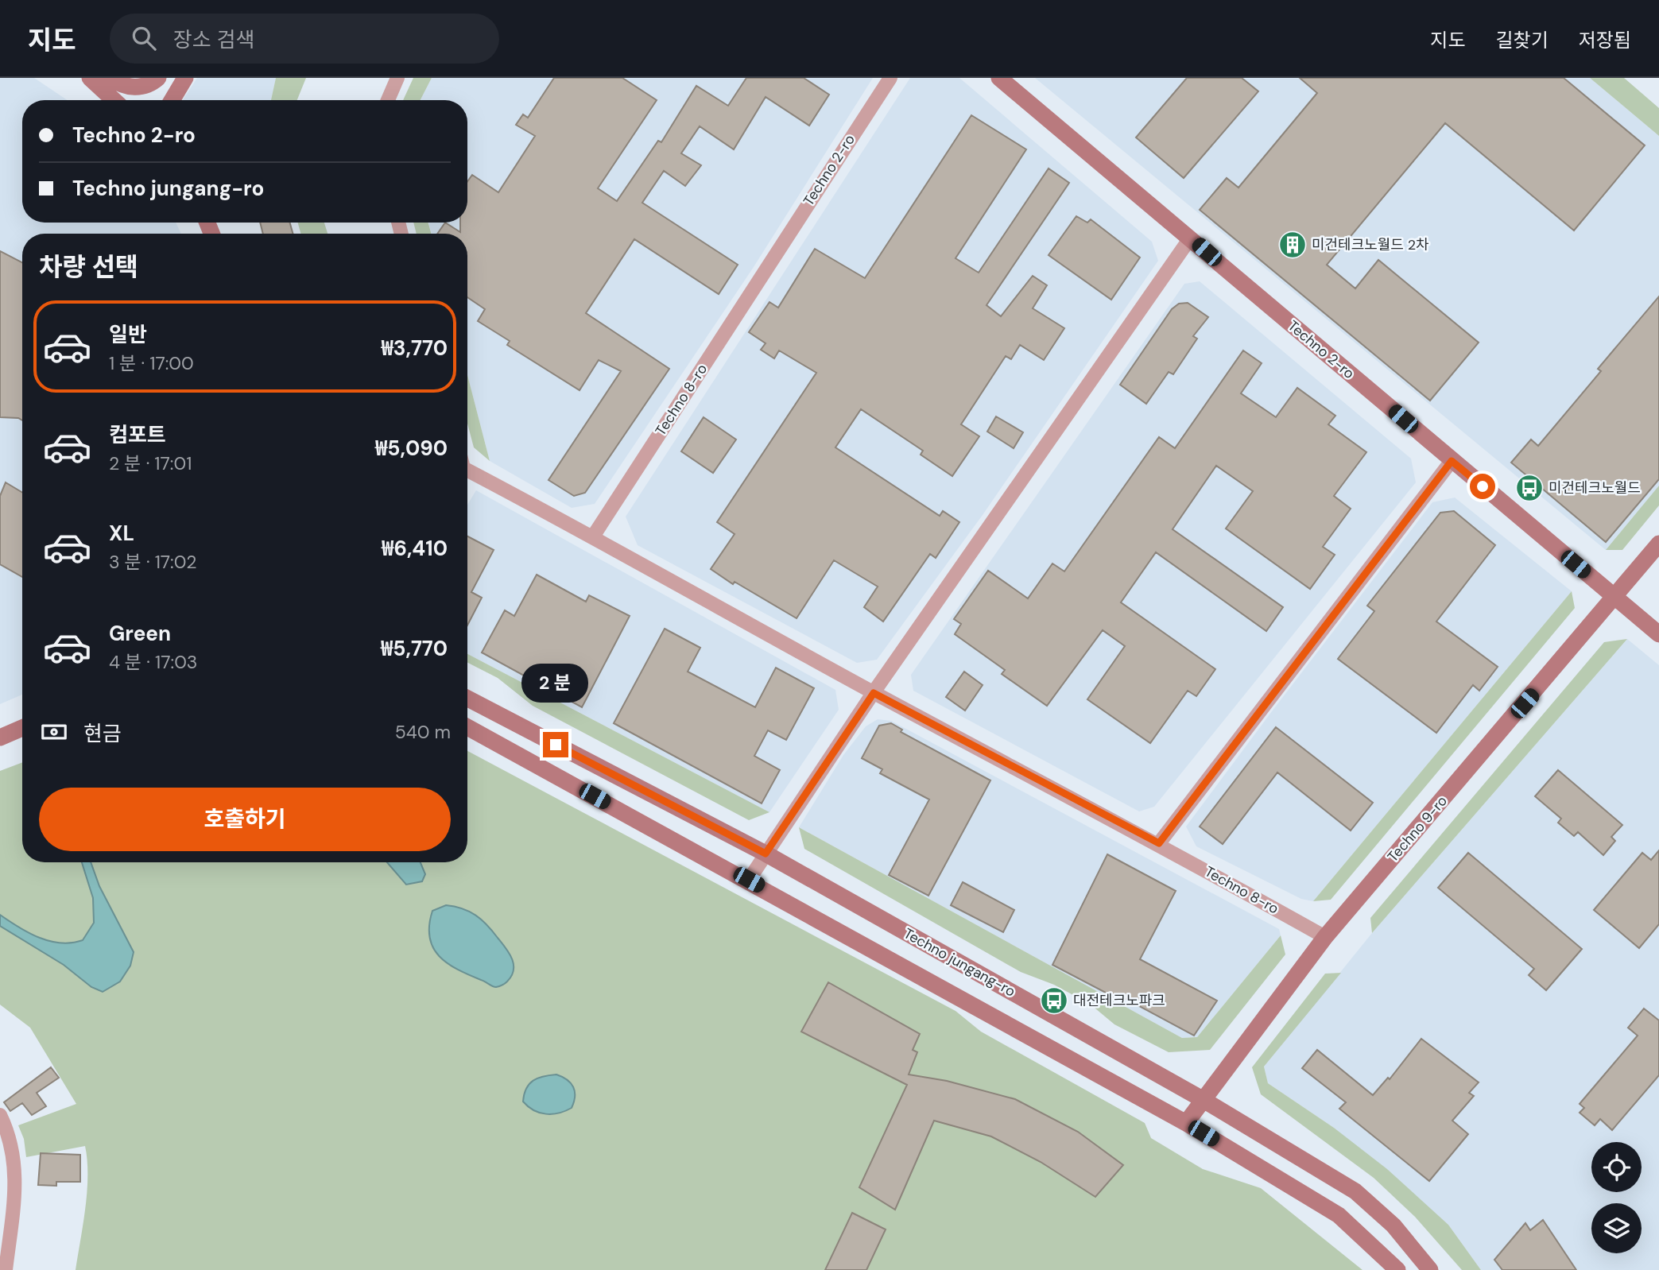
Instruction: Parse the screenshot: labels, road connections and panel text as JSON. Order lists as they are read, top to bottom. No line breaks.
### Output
{"streets":{"main road":["Techno 2-ro","Techno 9-ro","Techno jungang-ro"],"street":["Techno 8-ro"]},"crossings":[["Techno 2-ro","Techno 8-ro"],["Techno 2-ro","Techno 9-ro"],["Techno 8-ro","Techno 9-ro"],["Techno 9-ro","Techno jungang-ro"]],"places":{"building":["미건테크노월드 2차"],"bus stop":["미건테크노월드","대전테크노파크"]},"page":{"header":"지도","search":"장소 검색","nav":["지도","길찾기","저장됨"],"banner":["Techno 2-ro","Techno jungang-ro"],"heading":"차량 선택","list":[{"name":"일반","note":"1 분 · 17:00","value":"₩3,770"},{"name":"컴포트","note":"2 분 · 17:01","value":"₩5,090"},{"name":"XL","note":"3 분 · 17:02","value":"₩6,410"},{"name":"Green","note":"4 분 · 17:03","value":"₩5,770"}],"bubble":"2 분","pay":["현금","540 m"],"buttons":"호출하기"}}
